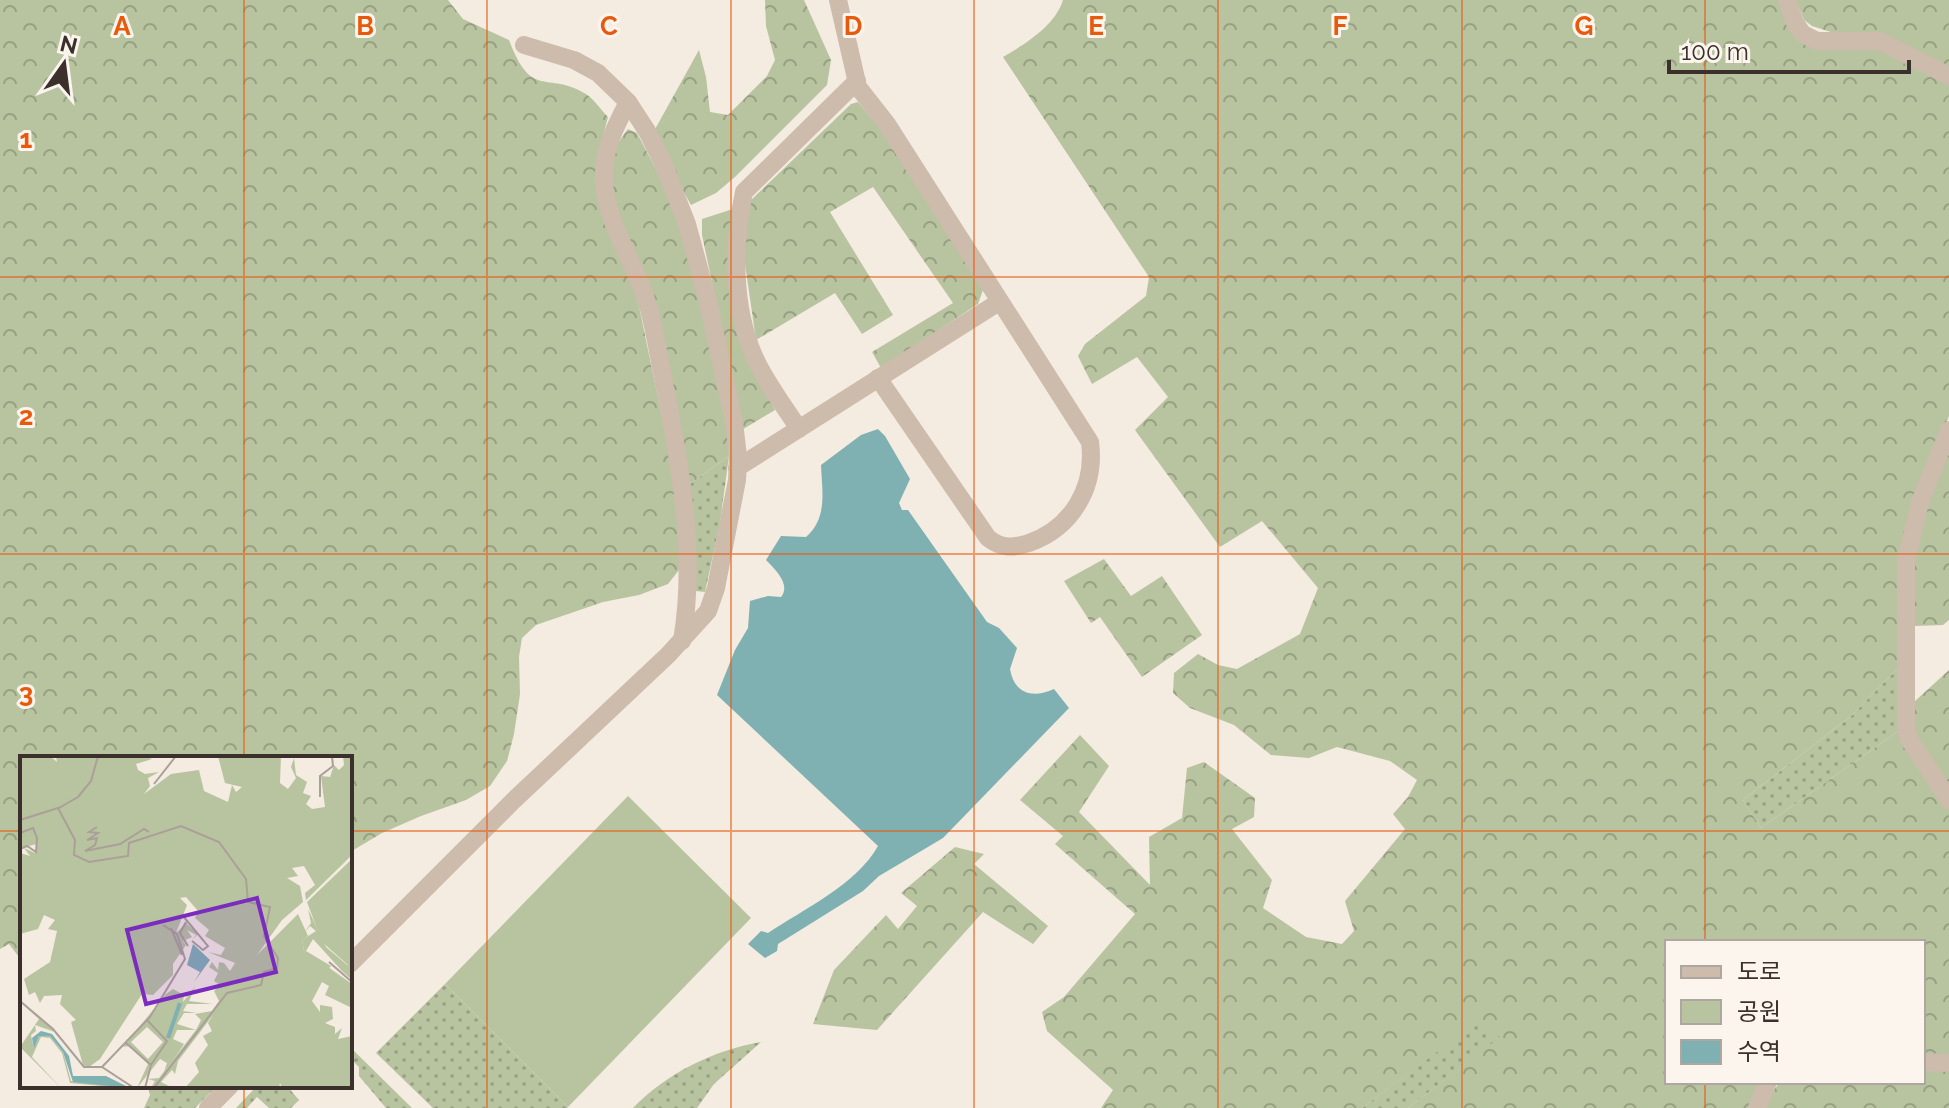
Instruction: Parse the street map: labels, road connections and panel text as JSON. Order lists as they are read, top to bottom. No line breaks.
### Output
{"legend":["도로","공원","수역"],"scale_bar":"100 m","north":"top","grid":{"columns":["A","B","C","D","E","F","G"],"rows":["1","2","3"]}}
